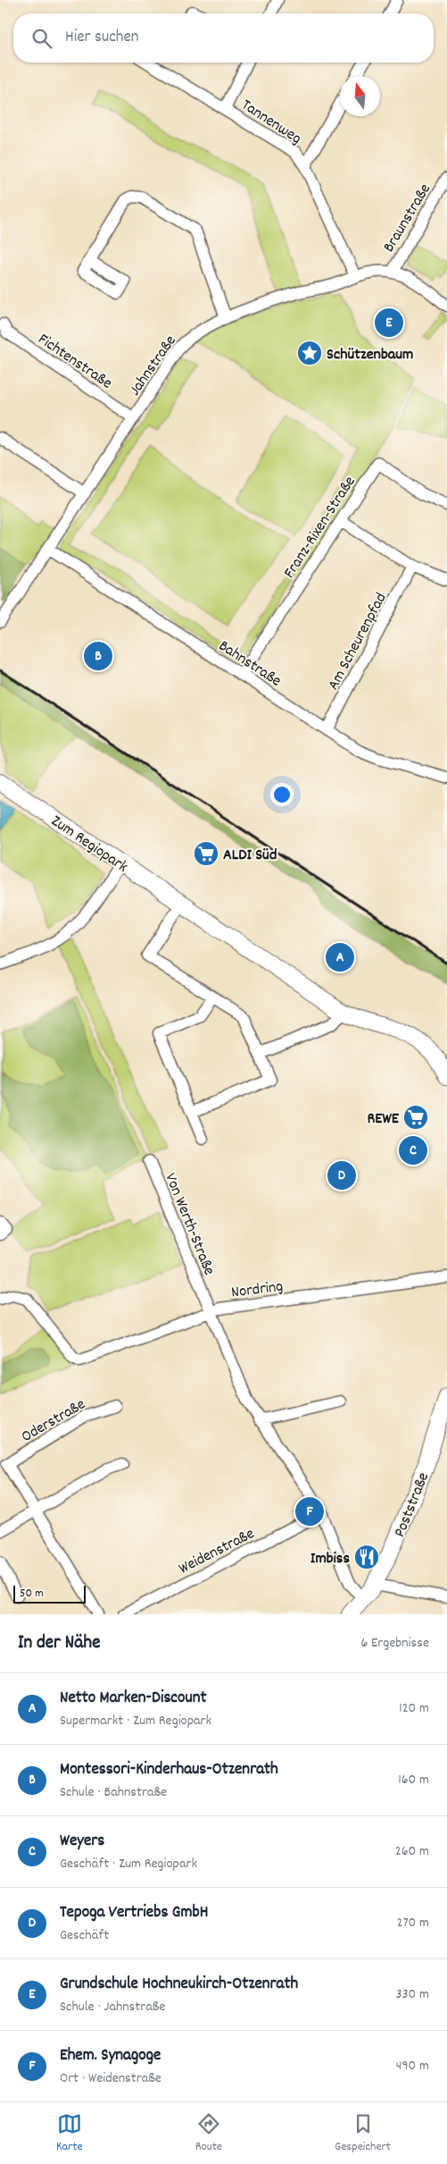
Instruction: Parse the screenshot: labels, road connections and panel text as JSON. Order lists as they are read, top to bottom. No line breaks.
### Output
{"streets":{"street":["Tannenweg","Braunstraße","Fichtenstraße","Jahnstraße","Franz-Rixen-Straße","Am Scheurenpfad","Bahnstraße","Zum Regiopark","Von Werth-Straße","Nordring","Oderstraße","Poststraße","Weidenstraße"]},"crossings":[["Tannenweg","Jahnstraße"],["Braunstraße","Jahnstraße"],["Fichtenstraße","Jahnstraße"],["Jahnstraße","Bahnstraße"],["Franz-Rixen-Straße","Bahnstraße"],["Am Scheurenpfad","Bahnstraße"],["Von Werth-Straße","Nordring"],["Von Werth-Straße","Poststraße"],["Von Werth-Straße","Weidenstraße"]],"places":{"place":["Schützenbaum"],"supermarket":["ALDI Süd","REWE"],"restaurant":["Imbiss"]},"scale_bar":"50 m","north":"top","page":{"search":"Hier suchen","pins":["E","B","A","C","D","F"],"scale":"50 m","heading":["In der Nähe","6 Ergebnisse"],"list":[{"mark":"A","name":"Netto Marken-Discount","note":"Supermarkt · Zum Regiopark","value":"120 m"},{"mark":"B","name":"Montessori-Kinderhaus-Otzenrath","note":"Schule · Bahnstraße","value":"160 m"},{"mark":"C","name":"Weyers","note":"Geschäft · Zum Regiopark","value":"260 m"},{"mark":"D","name":"Tepoga Vertriebs GmbH","note":"Geschäft","value":"270 m"},{"mark":"E","name":"Grundschule Hochneukirch-Otzenrath","note":"Schule · Jahnstraße","value":"330 m"},{"mark":"F","name":"Ehem. Synagoge","note":"Ort · Weidenstraße","value":"490 m"}],"nav":["Karte","Route","Gespeichert"]}}
